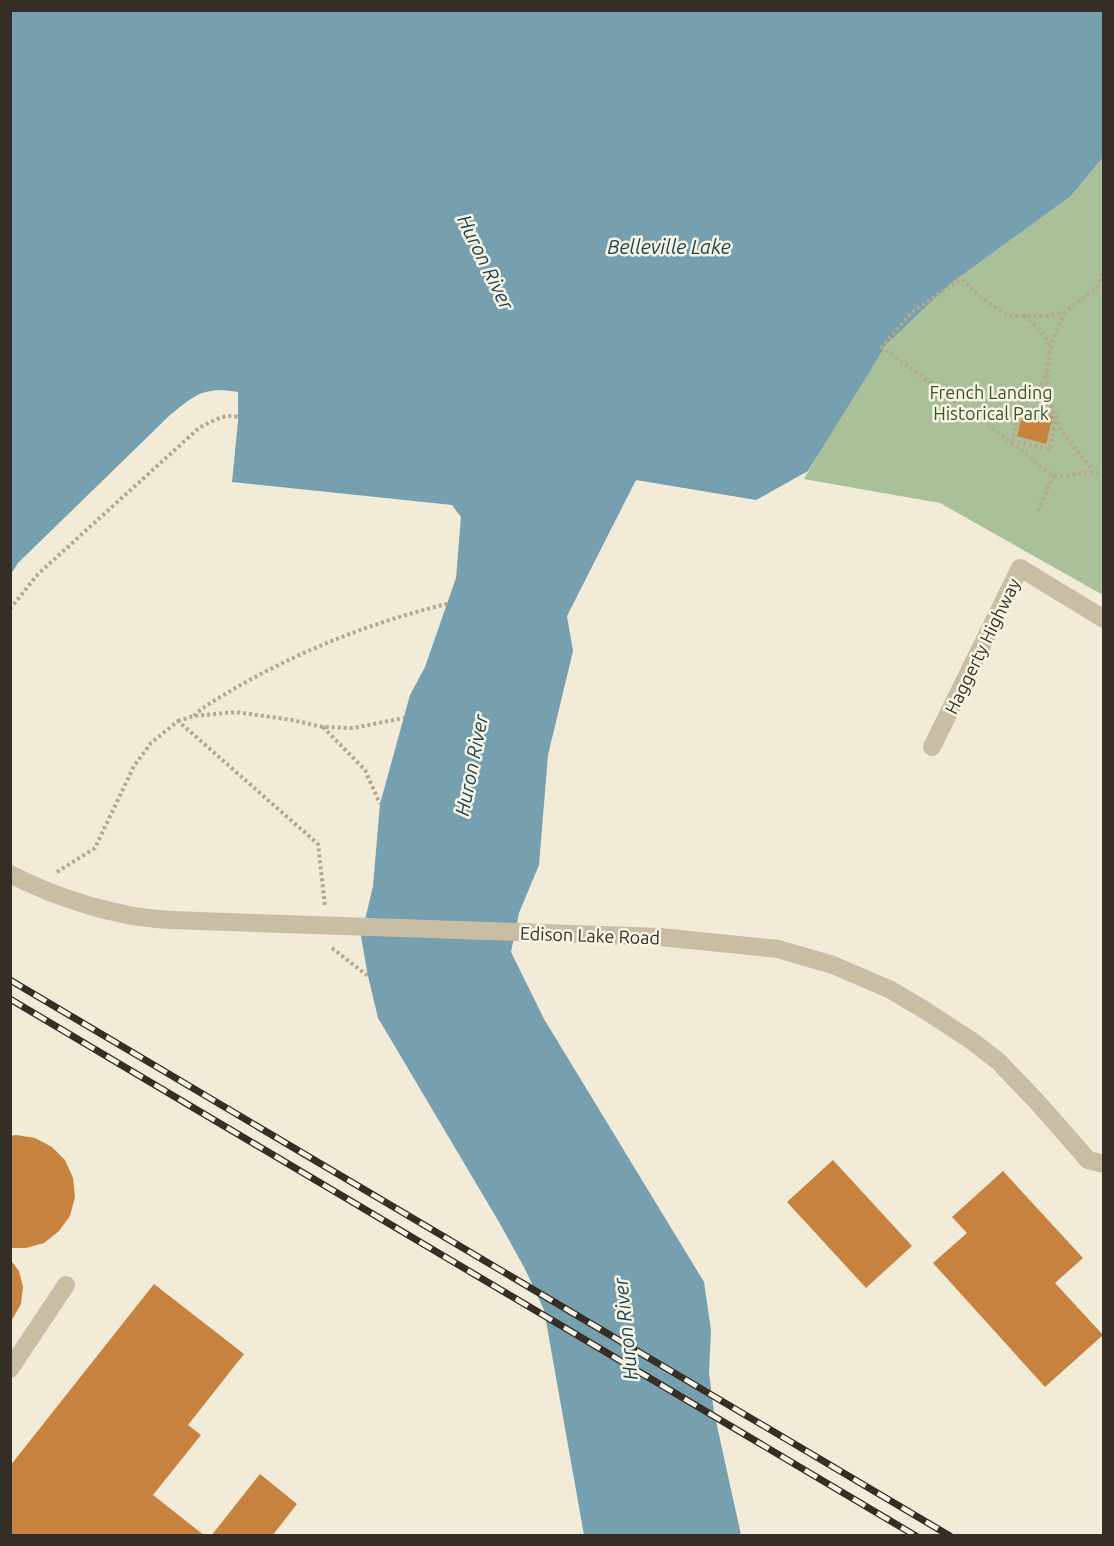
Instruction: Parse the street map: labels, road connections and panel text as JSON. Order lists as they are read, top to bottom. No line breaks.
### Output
{"streets":{"street":["Haggerty Highway","Edison Lake Road"]},"water":["Belleville Lake","Huron River"],"parks":["French Landing Historical Park"]}
